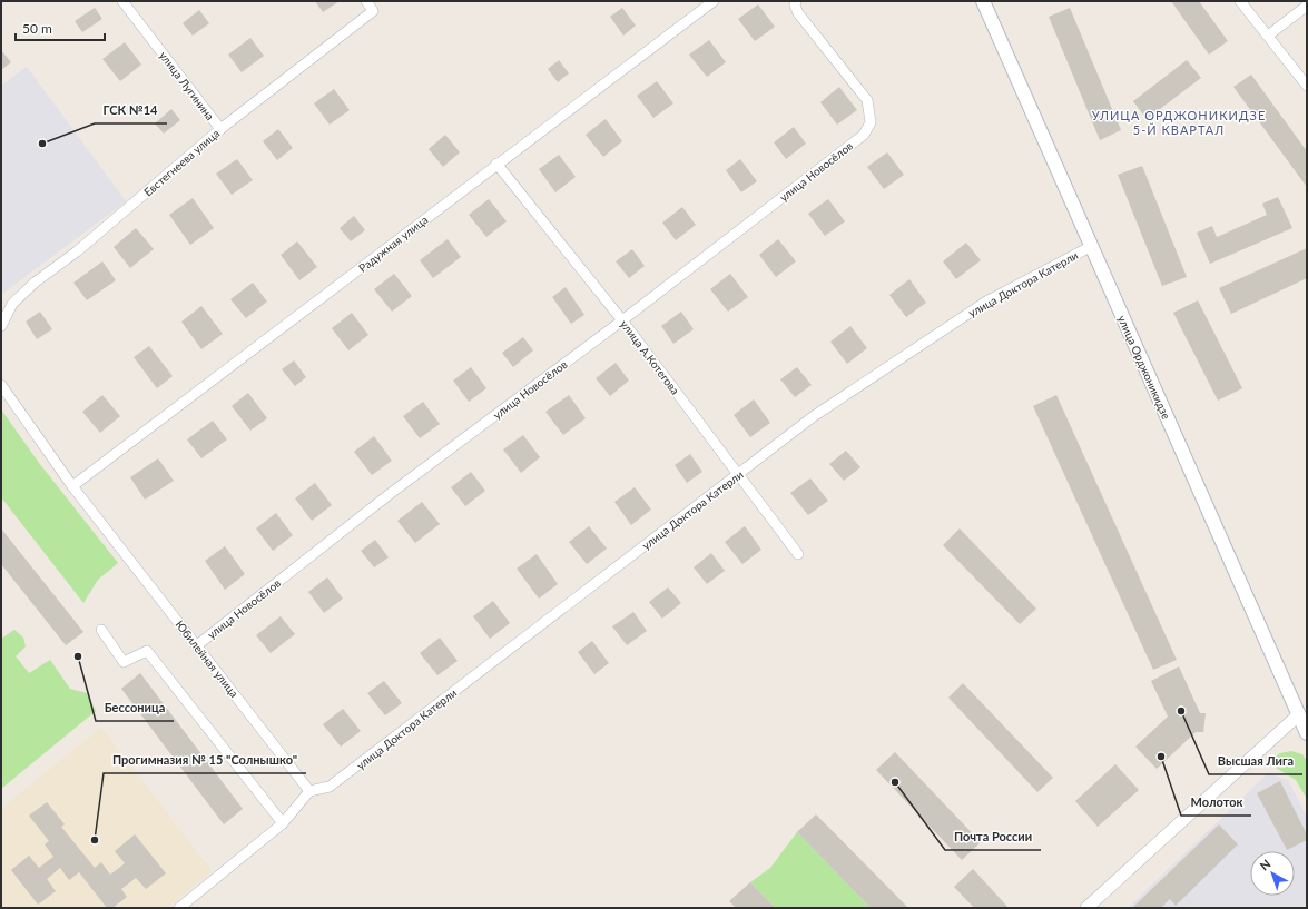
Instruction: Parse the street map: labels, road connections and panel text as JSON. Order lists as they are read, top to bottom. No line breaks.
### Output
{"streets":{"main road":["улица Орджоникидзе"],"street":["улица Лугинина","Евстегнеева улица","улица Новосёлов","Радужная улица","улица Доктора Катерли","улица А.Котегова","Юбилейная улица"]},"crossings":[["улица Лугинина","Евстегнеева улица"],["улица Новосёлов","улица А.Котегова"],["улица Новосёлов","Юбилейная улица"],["Радужная улица","улица А.Котегова"],["Радужная улица","Юбилейная улица"],["улица Доктора Катерли","улица А.Котегова"],["улица Доктора Катерли","улица Орджоникидзе"],["улица Доктора Катерли","Юбилейная улица"]],"districts":["УЛИЦА ОРДЖОНИКИДЗЕ 5-Й КВАРТАЛ"],"places":["ГСК №14","Бессоница","Высшая Лига","Молоток","Почта России","Прогимназия № 15 \"Солнышко\""],"scale_bar":"50 m","north":"top left"}
